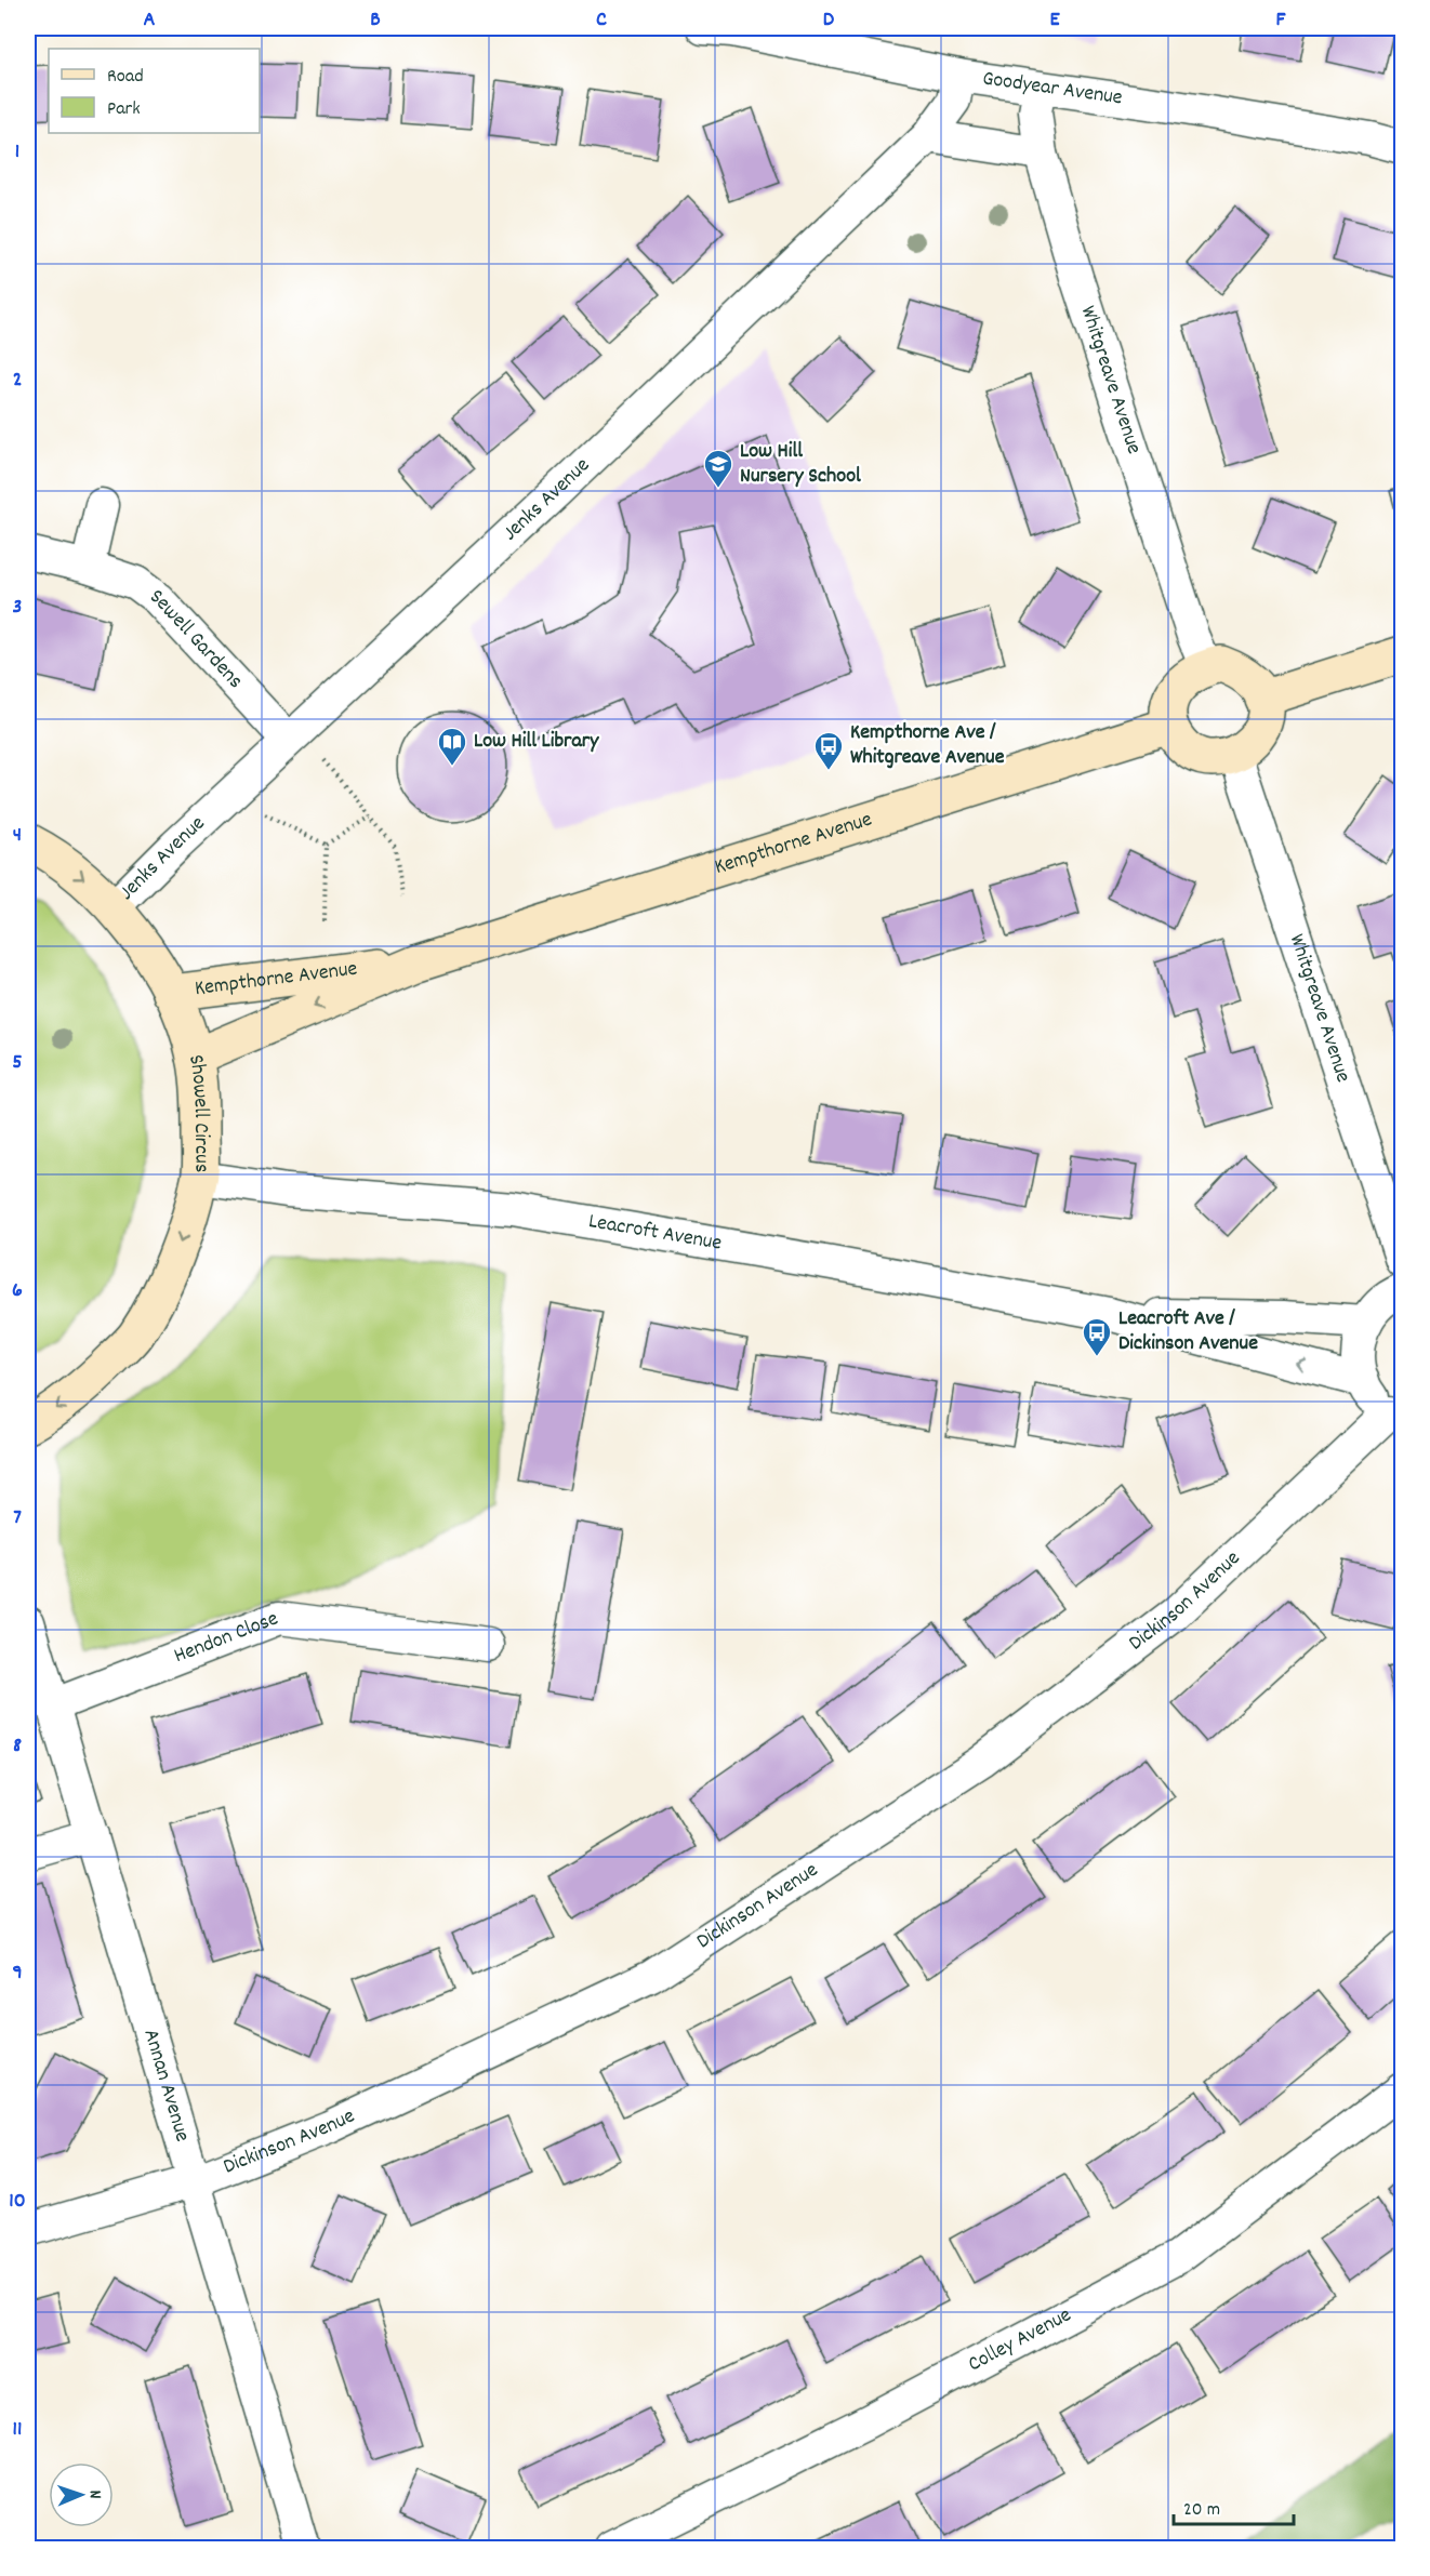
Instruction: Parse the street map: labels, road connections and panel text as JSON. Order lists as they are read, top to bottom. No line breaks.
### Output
{"streets":{"street":["Goodyear Avenue","Whitgreave Avenue","Jenks Avenue","Sewell Gardens","Kempthorne Avenue","Showell Circus","Leacroft Avenue","Dickinson Avenue","Hendon Close","Annan Avenue","Colley Avenue"]},"crossings":[["Goodyear Avenue","Whitgreave Avenue"],["Goodyear Avenue","Jenks Avenue"],["Whitgreave Avenue","Kempthorne Avenue"],["Jenks Avenue","Sewell Gardens"],["Jenks Avenue","Showell Circus"],["Kempthorne Avenue","Showell Circus"],["Showell Circus","Leacroft Avenue"],["Dickinson Avenue","Annan Avenue"],["Hendon Close","Annan Avenue"]],"places":{"school or university":["Low Hill Nursery School"],"library":["Low Hill Library"],"bus stop":["Kempthorne Ave / Whitgreave Avenue","Leacroft Ave / Dickinson Avenue"]},"legend":["Road","Park"],"scale_bar":"20 m","north":"right","grid":{"columns":["A","B","C","D","E","F"],"rows":["1","2","3","4","5","6","7","8","9","10","11"]}}
